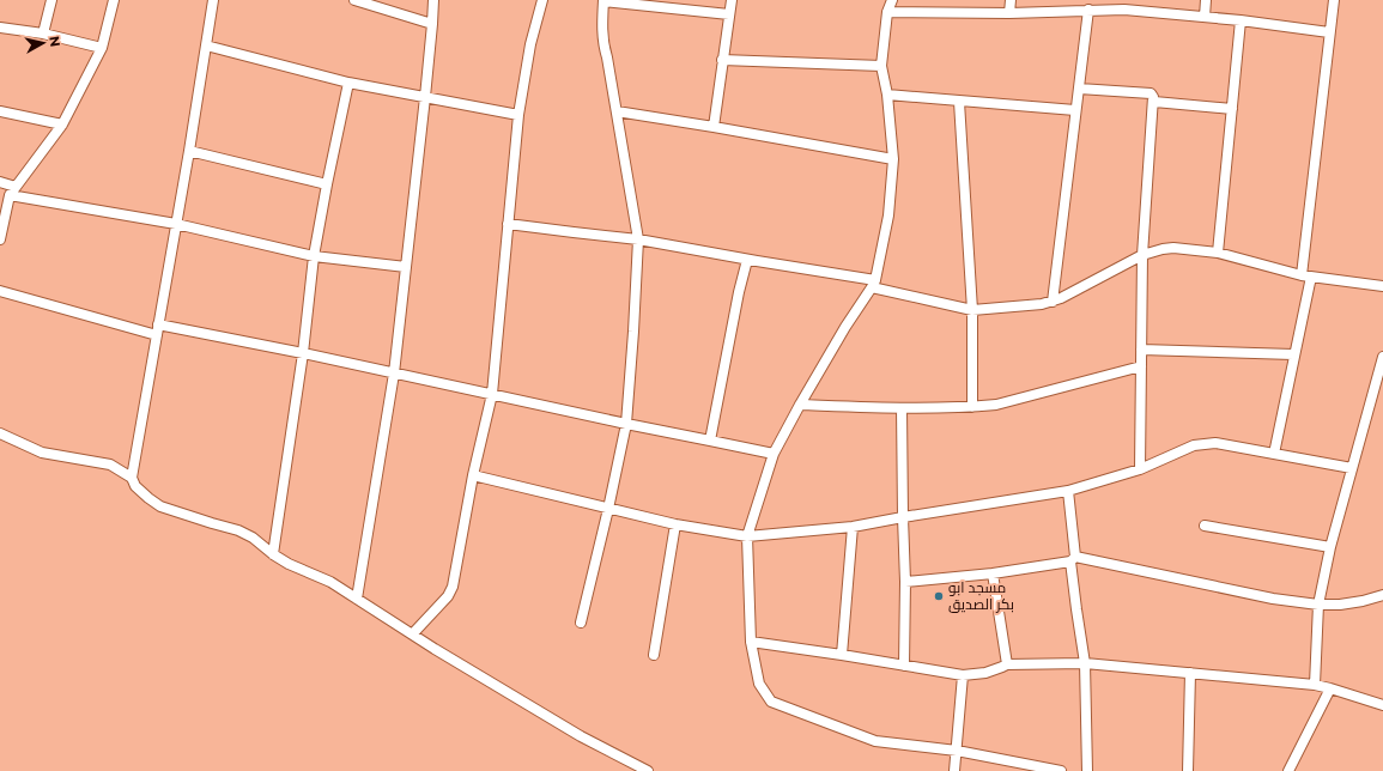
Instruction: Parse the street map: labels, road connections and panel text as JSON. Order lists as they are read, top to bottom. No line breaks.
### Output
{"places":["مسجد ابو بكر الصديق"],"north":"right"}
